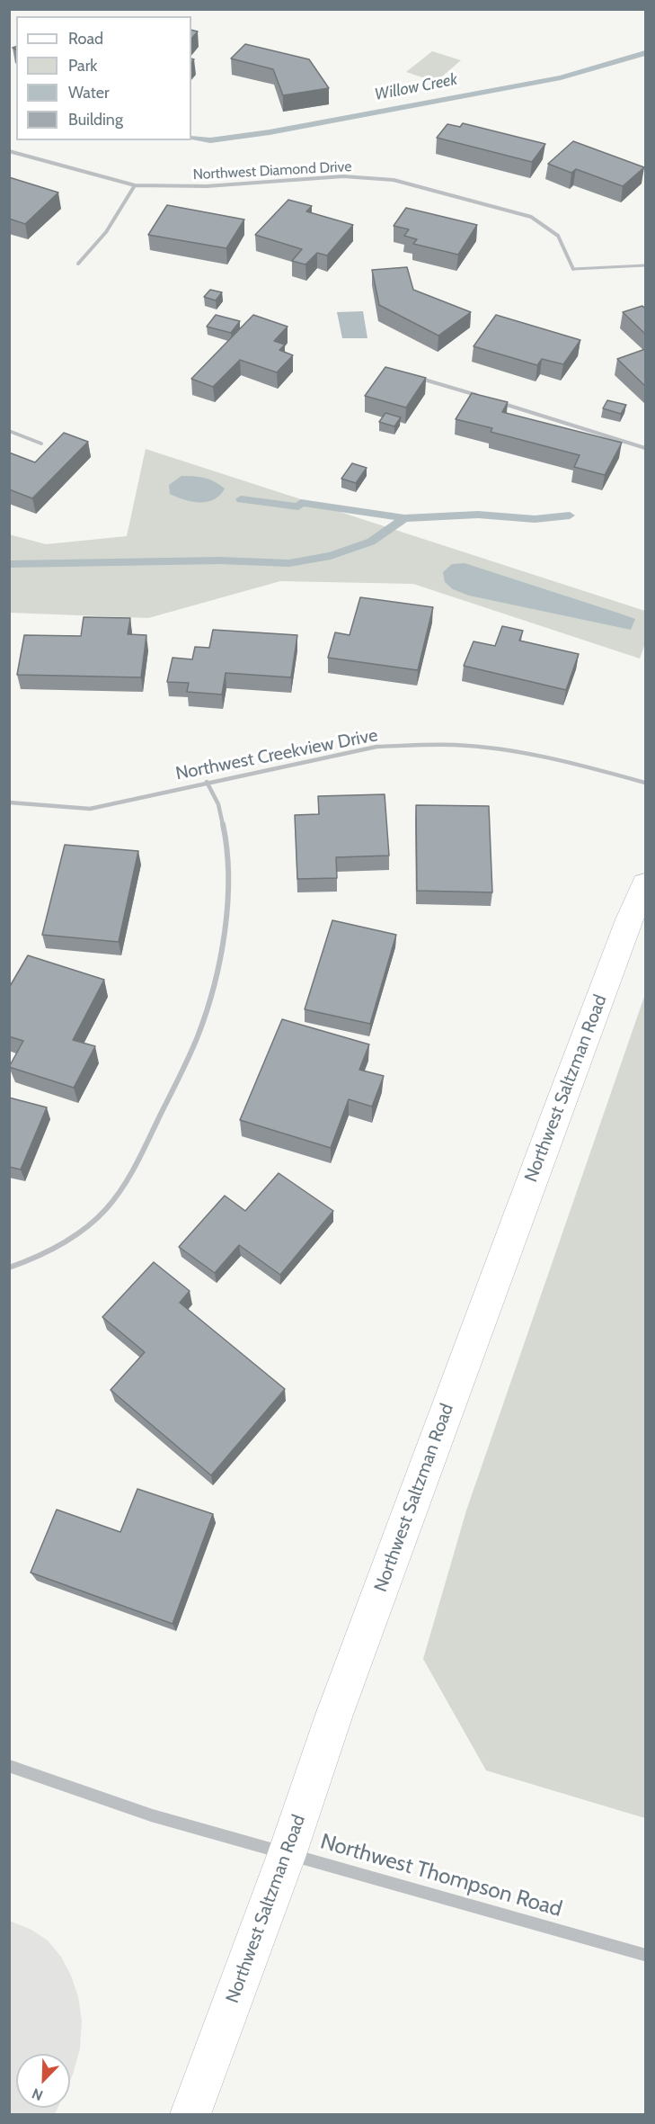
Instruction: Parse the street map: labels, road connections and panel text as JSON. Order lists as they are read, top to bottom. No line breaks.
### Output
{"streets":{"main road":["Northwest Saltzman Road"],"street":["Northwest Diamond Drive","Northwest Creekview Drive","Northwest Thompson Road"]},"crossings":[["Northwest Saltzman Road","Northwest Thompson Road"]],"water":["Willow Creek"],"legend":["Road","Park","Water","Building"],"north":"bottom left"}
